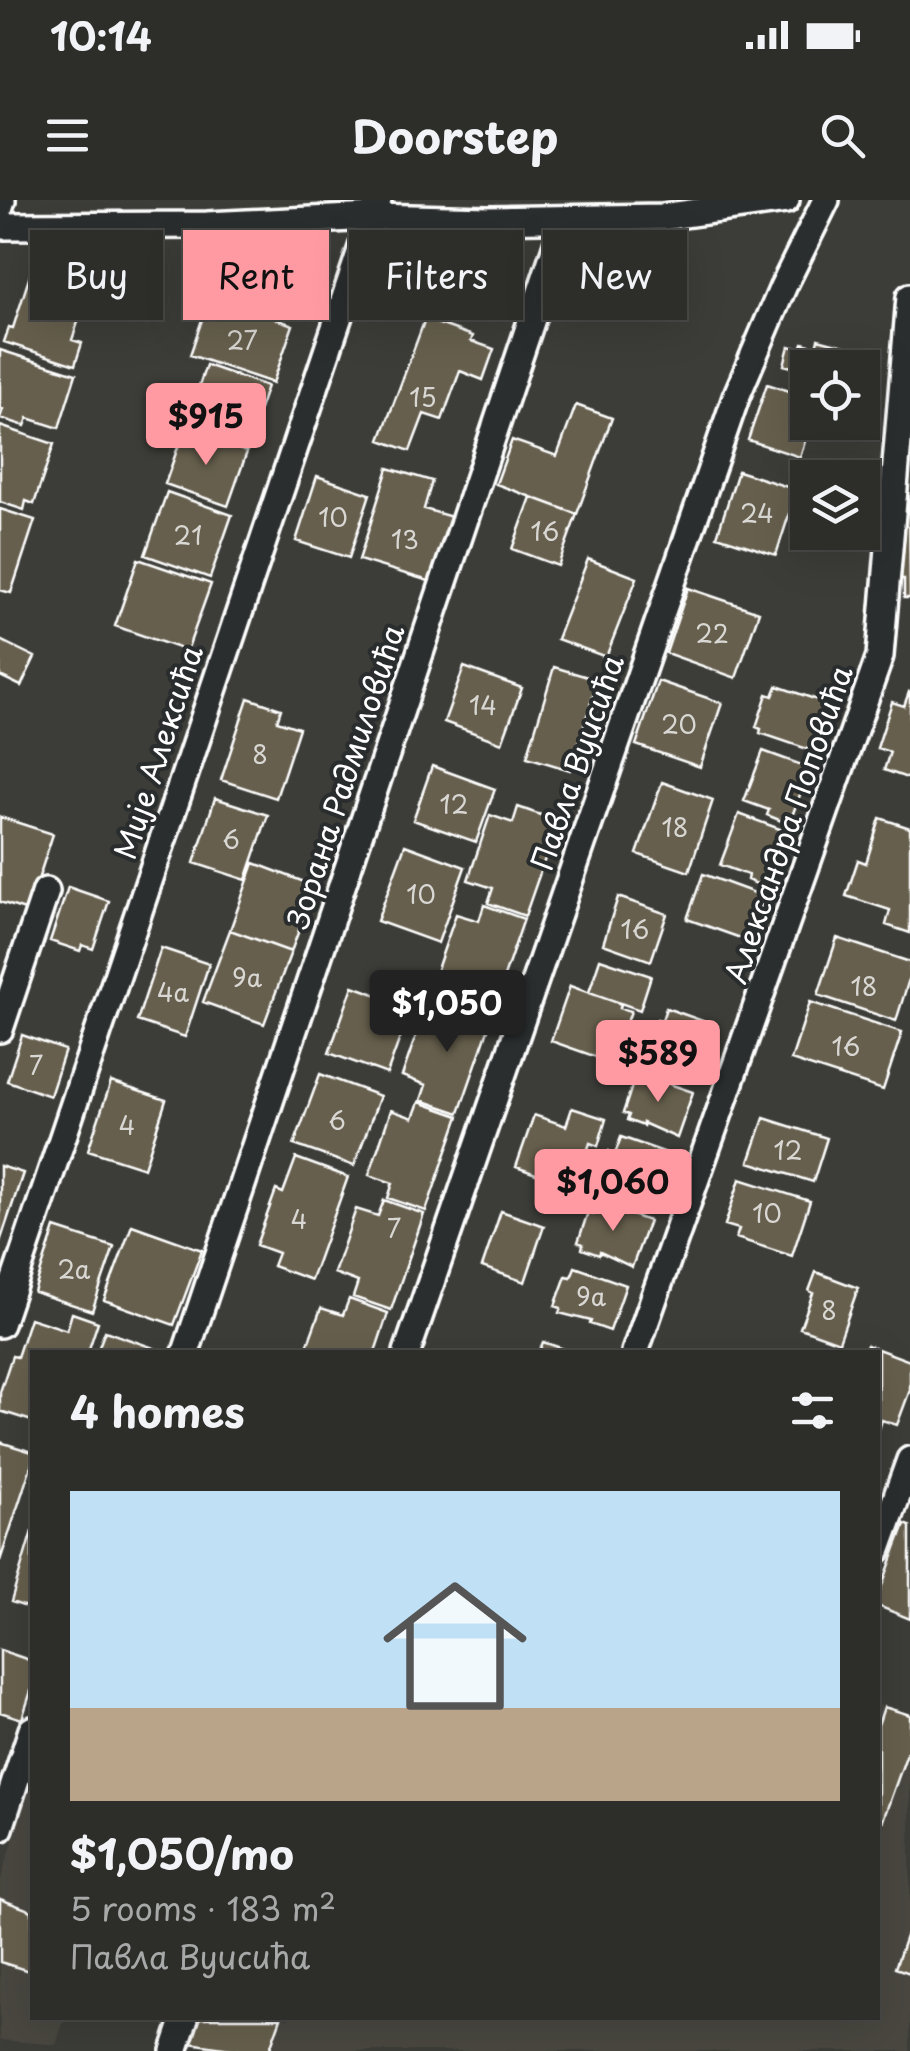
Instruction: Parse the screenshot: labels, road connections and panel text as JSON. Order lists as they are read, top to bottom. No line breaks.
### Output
{"streets":{"street":["Мије Алексића","Павла Вуисића","Зорана Радмиловића","Александра Поповића"]},"house_numbers":["27","15","24","10","16","21","13","22","14","20","8","12","18","6","10","16","9a","18","4a","16","7","6","4","12","10","4","7","2a","9a","8"],"page":{"status":"10:14","header":"Doorstep","chip":["Buy","Rent","Filters","New"],"price":["$915","$1,050","$589","$1,060"],"heading":"4 homes","list":[{"name":"$1,050/mo","note":"5 rooms · 183 m² · Павла Вуисића"}]}}
